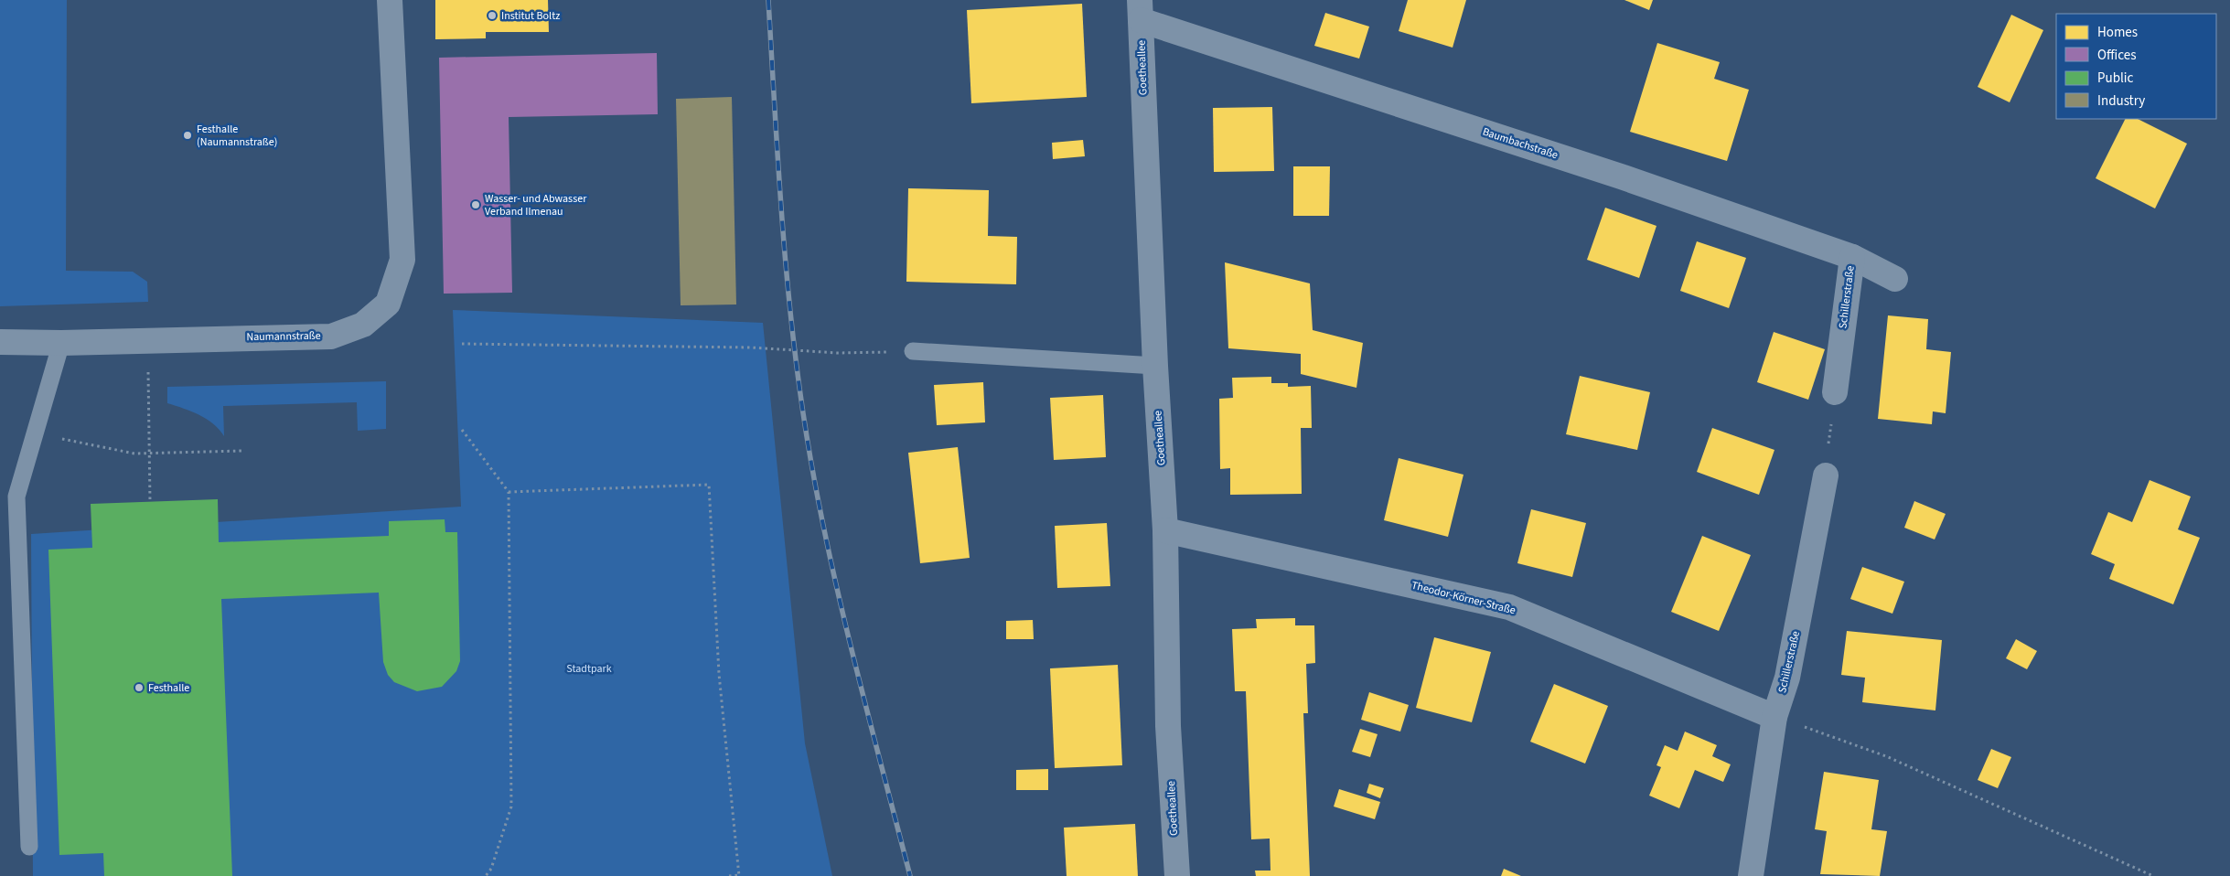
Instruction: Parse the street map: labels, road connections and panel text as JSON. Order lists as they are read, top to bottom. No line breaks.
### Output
{"streets":{"street":["Goetheallee","Baumbachstraße","Schillerstraße","Naumannstraße","Theodor-Körner-Straße"]},"crossings":[["Goetheallee","Baumbachstraße"],["Goetheallee","Theodor-Körner-Straße"],["Baumbachstraße","Schillerstraße"],["Schillerstraße","Theodor-Körner-Straße"]],"parks":["Stadtpark"],"places":["Institut Boltz","Festhalle (Naumannstraße)","Wasser- und Abwasser Verband Ilmenau","Festhalle"],"legend":["Homes","Offices","Public","Industry"]}
